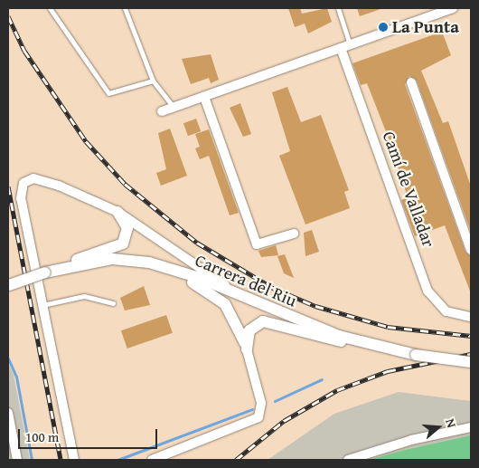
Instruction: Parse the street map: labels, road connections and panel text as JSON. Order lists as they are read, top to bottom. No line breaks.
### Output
{"streets":{"street":["Camí de Valladar","Carrera del Riu"]},"places":["La Punta"],"scale_bar":"100 m","north":"right"}
